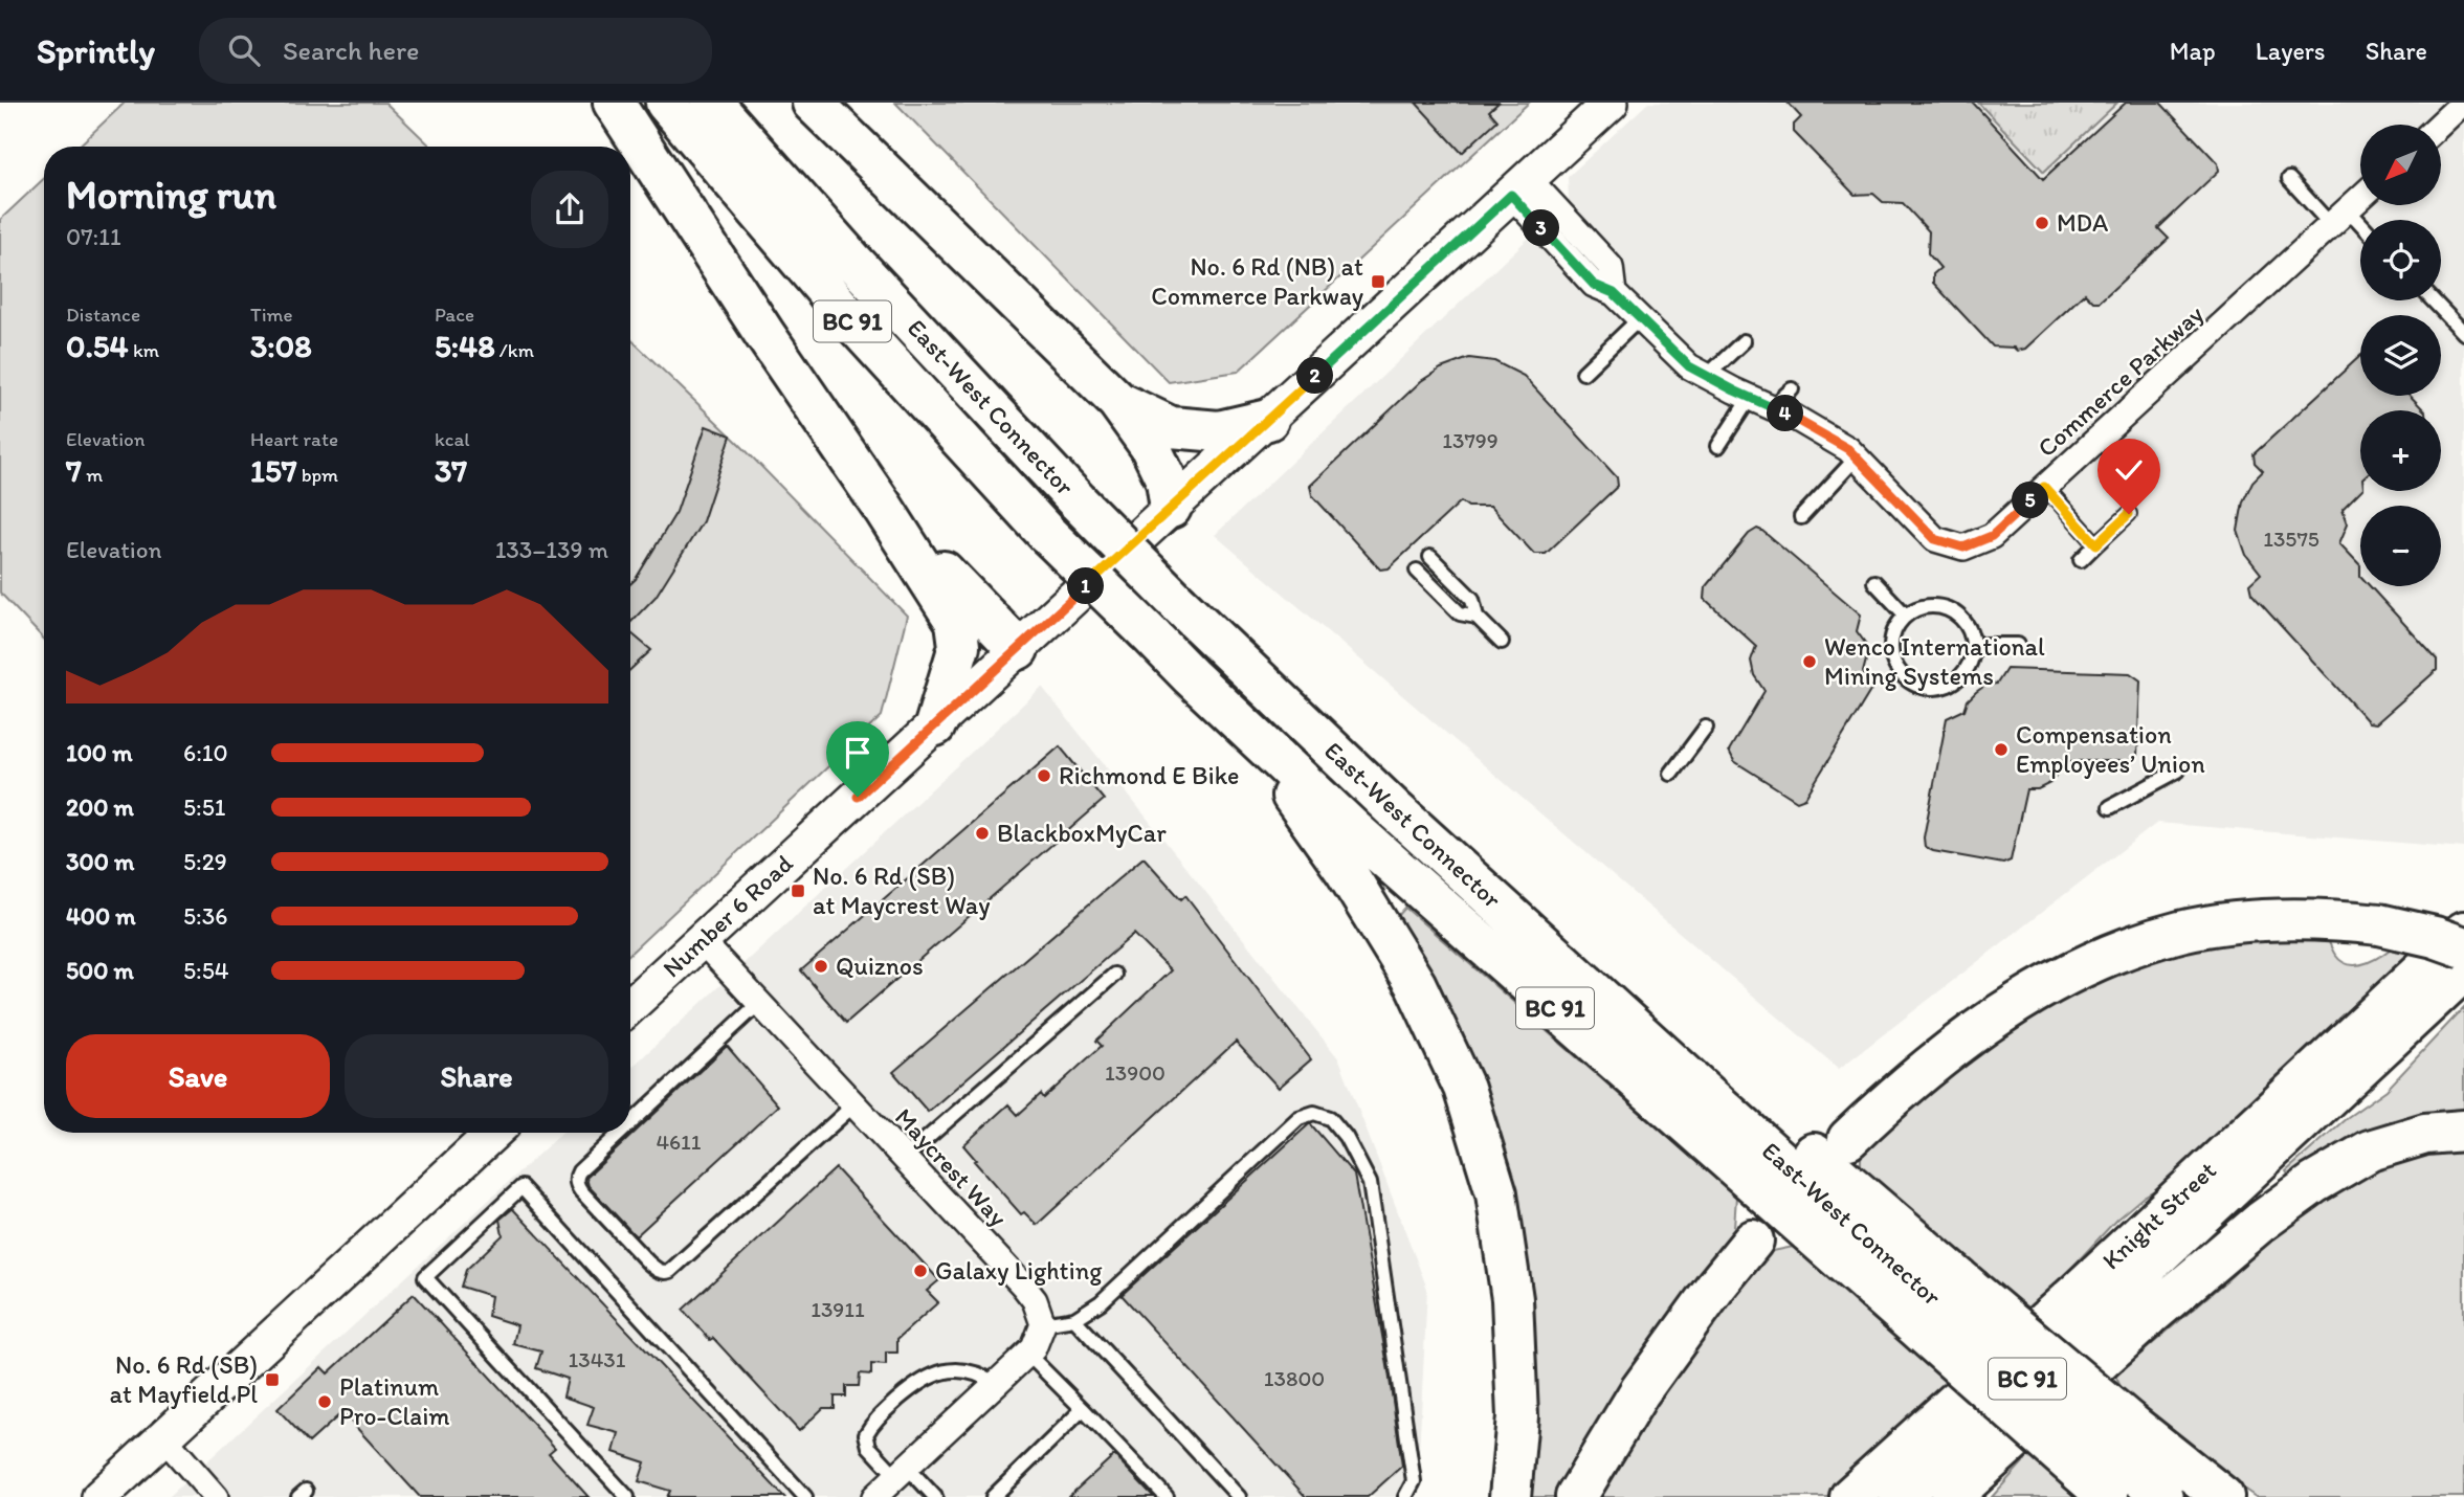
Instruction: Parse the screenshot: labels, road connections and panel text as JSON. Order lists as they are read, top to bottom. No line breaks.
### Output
{"streets":{"highway":["BC 91","East-West Connector","Knight Street"],"main road":["Number 6 Road"],"street":["Commerce Parkway","Maycrest Way"]},"crossings":[["Commerce Parkway","Number 6 Road"],["Number 6 Road","Maycrest Way"]],"places":{"other":["MDA","Wenco International Mining Systems","Compensation Employees’ Union","Richmond E Bike","BlackboxMyCar","Quiznos","Galaxy Lighting","Platinum Pro-Claim"],"transit":["No. 6 Rd (NB) at Commerce Parkway","No. 6 Rd (SB) at Maycrest Way","No. 6 Rd (SB) at Mayfield Pl"]},"house_numbers":["13799","13575","13900","4611","13911","13431","13800"],"north":"bottom left","page":{"header":"Sprintly","search":"Search here","nav":["Map","Layers","Share"],"map_buttons":["+","−"],"heading":["Morning run","07:11"],"pins":["3","2","4","5","1"],"stats":[["Distance","0.54 km"],["Time","3:08"],["Pace","5:48 /km"],["Elevation","7 m"],["Heart rate","157 bpm"],["kcal","37"]],"chart":["Elevation","133–139 m"],"list":[{"name":"100 m","note":"6:10"},{"name":"200 m","note":"5:51"},{"name":"300 m","note":"5:29"},{"name":"400 m","note":"5:36"},{"name":"500 m","note":"5:54"}],"buttons":["Save","Share"]}}
